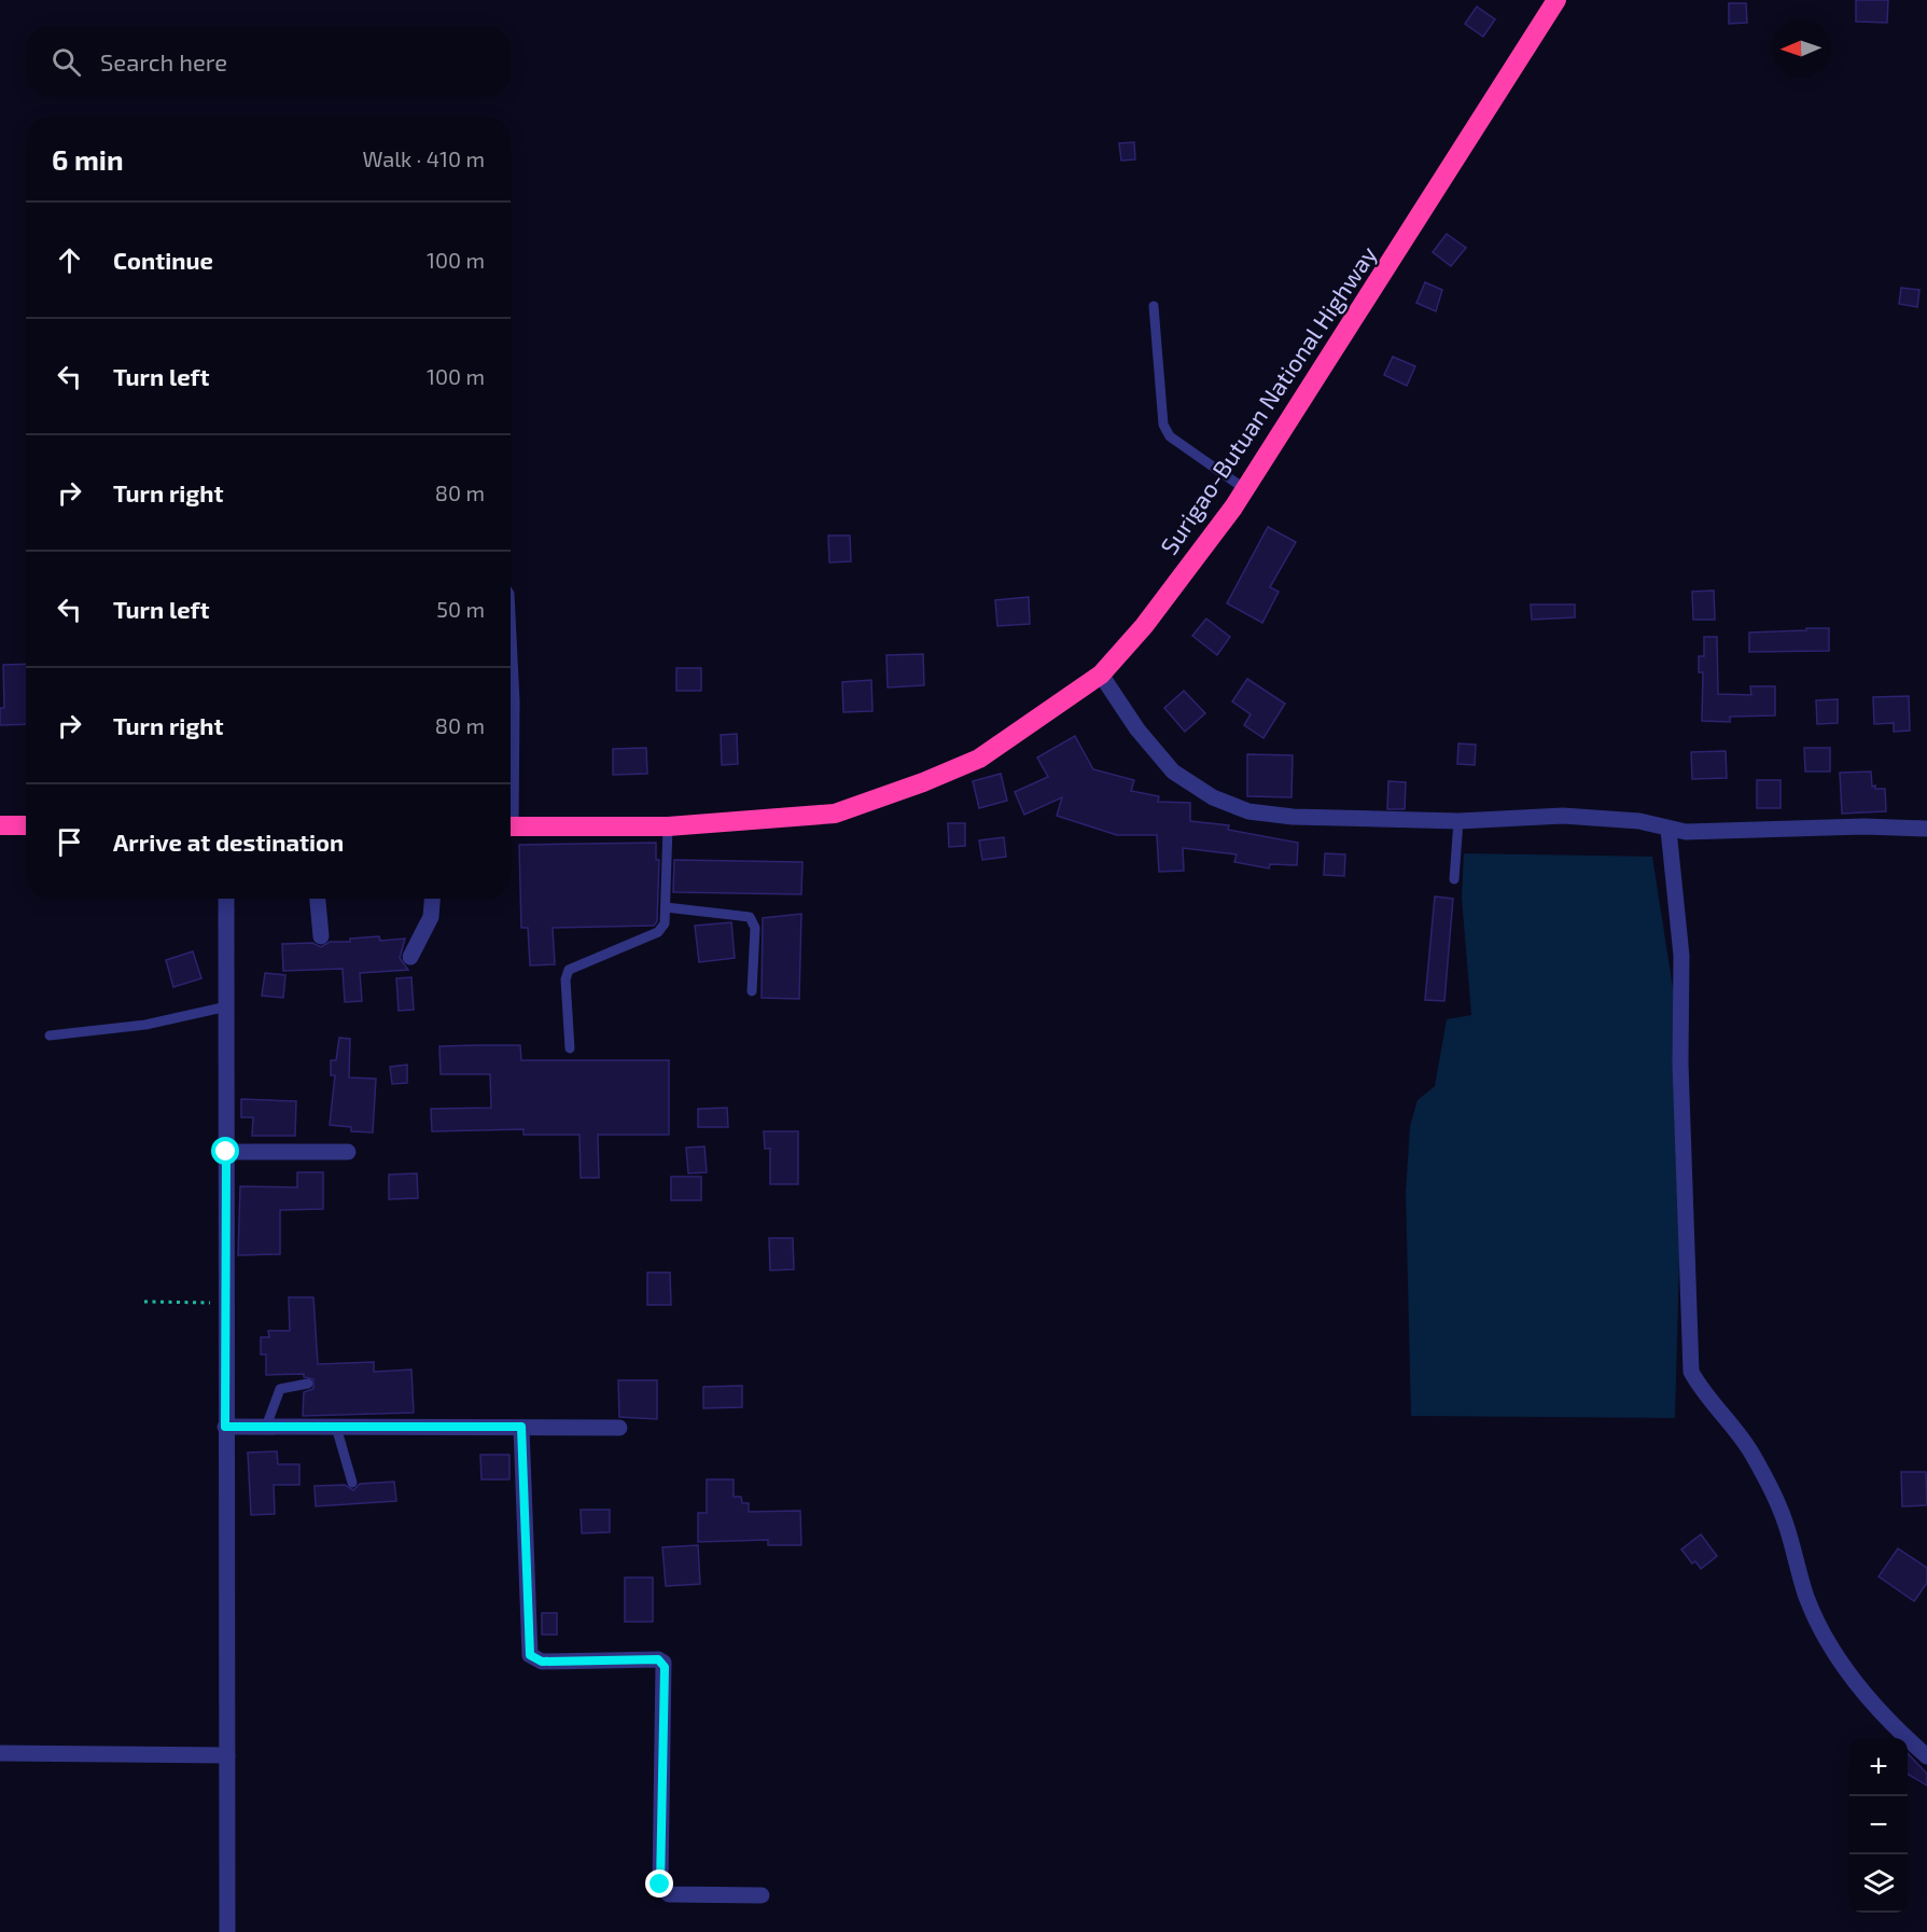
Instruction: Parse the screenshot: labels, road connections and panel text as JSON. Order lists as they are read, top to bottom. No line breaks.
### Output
{"streets":{"highway":["Surigao-Butuan National Highway"]},"north":"left","page":{"search":"Search here","heading":["6 min","Walk · 410 m"],"list":[["Continue","100 m"],["Turn left","100 m"],["Turn right","80 m"],["Turn left","50 m"],["Turn right","80 m"],"Arrive at destination"],"map_buttons":["+","−"]}}
